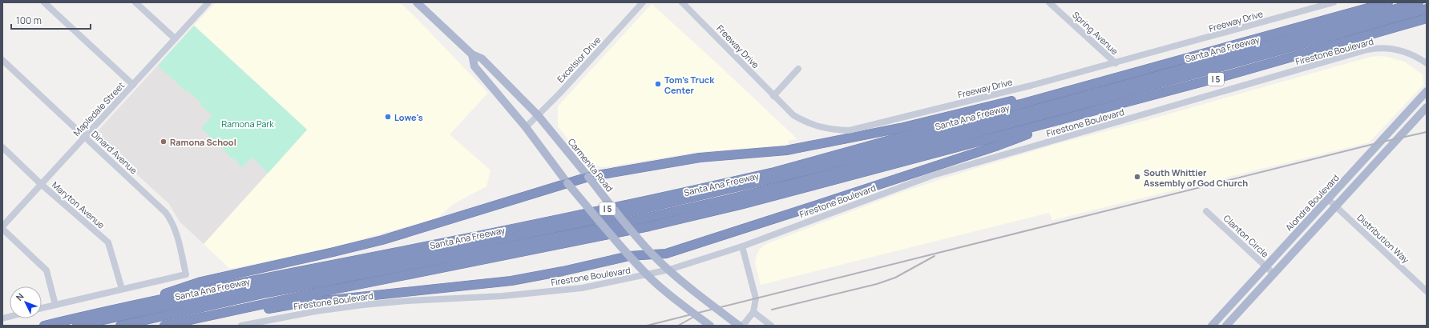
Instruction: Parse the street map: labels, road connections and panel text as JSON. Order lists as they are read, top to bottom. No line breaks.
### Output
{"streets":{"highway":["Santa Ana Freeway","I 5"],"main road":["Carmenita Road","Alondra Boulevard"],"street":["Freeway Drive","Spring Avenue","Firestone Boulevard","Excelsior Drive","Mapledale Street","Dinard Avenue","Maryton Avenue","Clanton Circle","Distribution Way"]},"crossings":[["Freeway Drive","Spring Avenue"],["Excelsior Drive","Carmenita Road"],["Mapledale Street","Dinard Avenue"],["Mapledale Street","Maryton Avenue"],["Dinard Avenue","Maryton Avenue"],["Alondra Boulevard","Clanton Circle"],["Alondra Boulevard","Distribution Way"]],"parks":["Ramona Park"],"places":["Tom's Truck Center","Lowe's","Ramona School","South Whittier Assembly of God Church"],"scale_bar":"100 m","north":"top left"}
